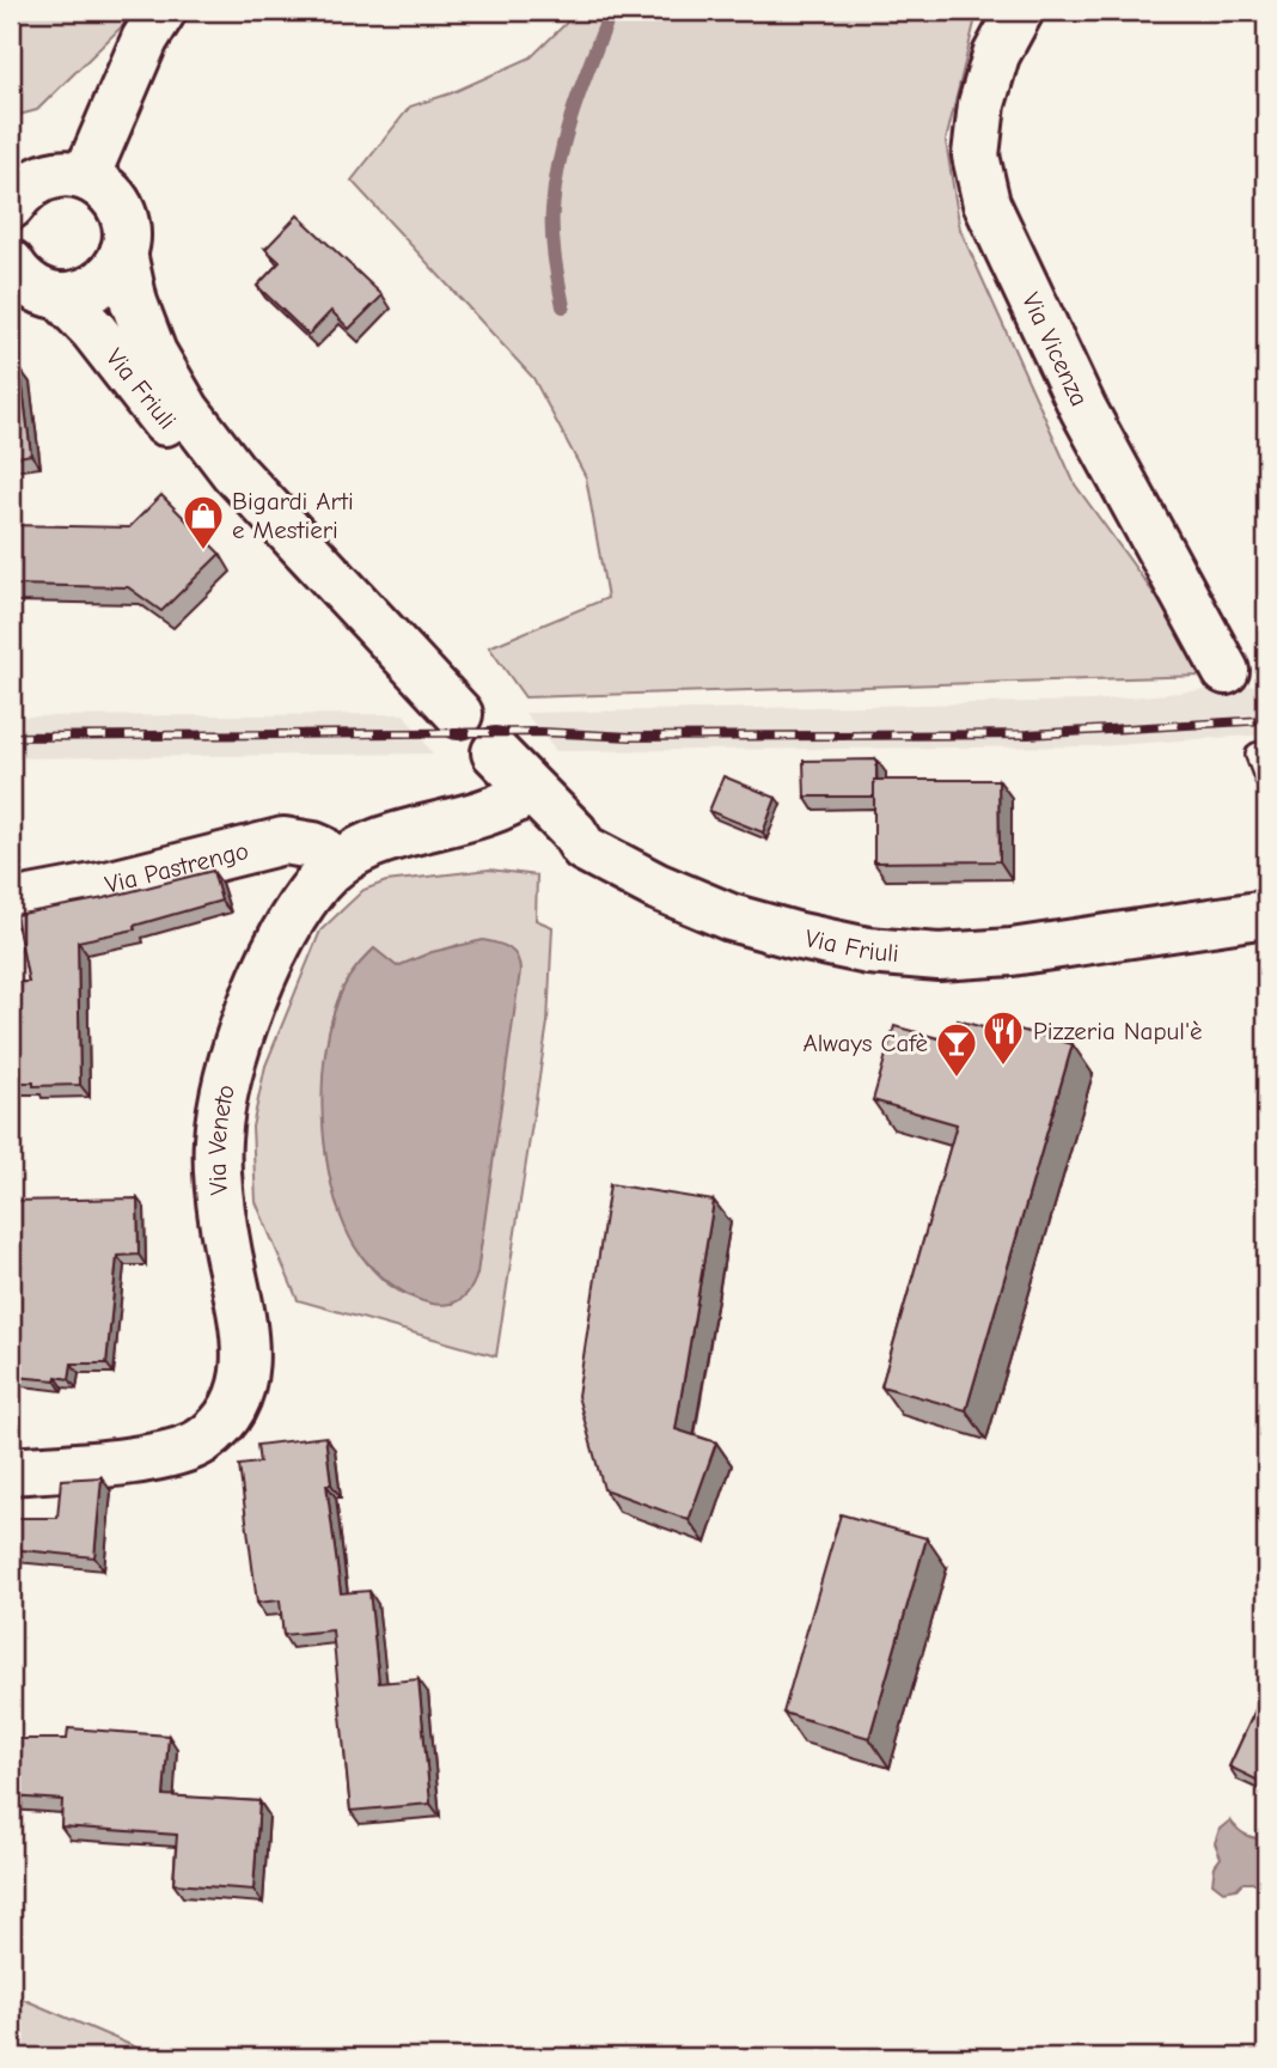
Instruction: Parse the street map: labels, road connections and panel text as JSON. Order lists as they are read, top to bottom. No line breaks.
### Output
{"streets":{"street":["Via Vicenza","Via Friuli","Via Pastrengo","Via Veneto"]},"crossings":[["Via Friuli","Via Veneto"],["Via Pastrengo","Via Veneto"]],"places":{"shop":["Bigardi Arti e Mestieri"],"restaurant":["Pizzeria Napul'è"],"bar":["Always Cafè"]}}
